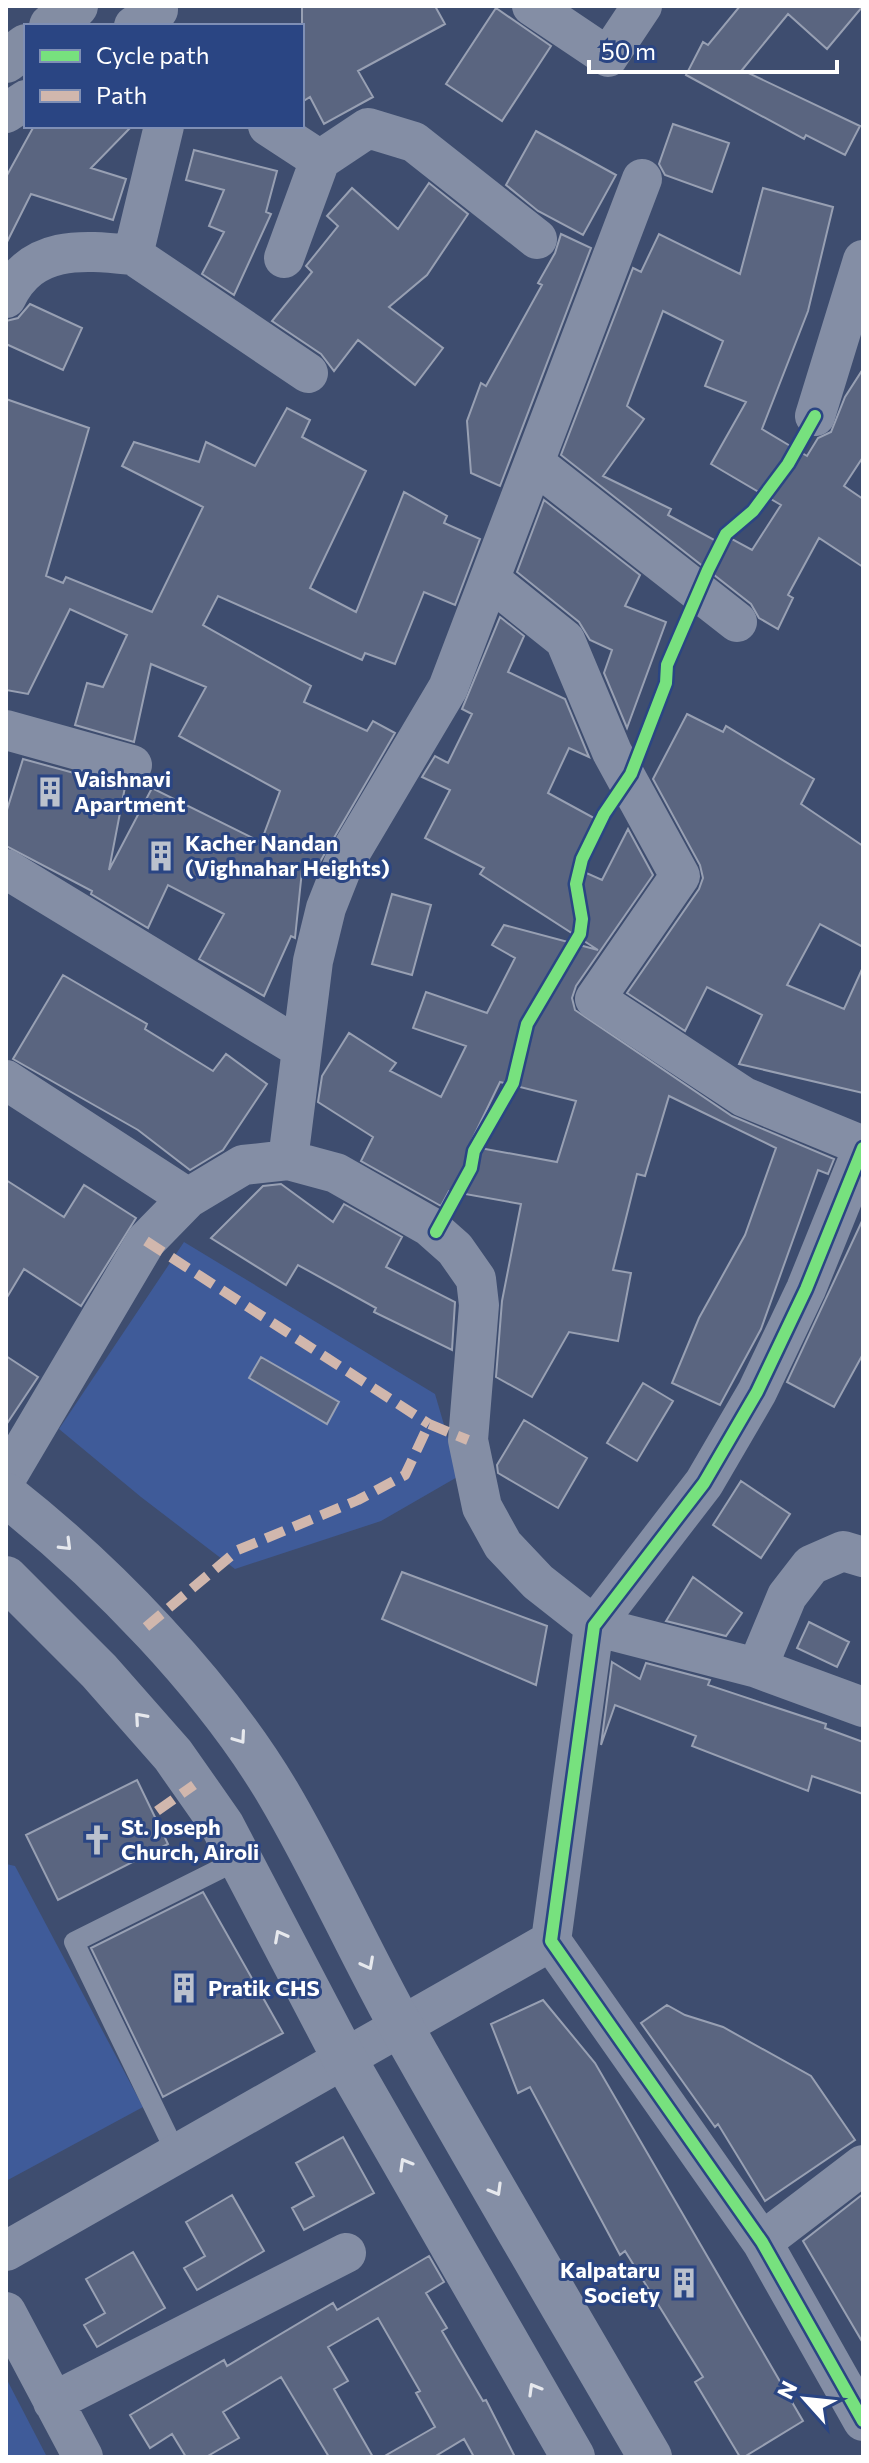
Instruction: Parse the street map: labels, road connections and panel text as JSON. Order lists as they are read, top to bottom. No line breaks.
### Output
{"places":{"building":["Vaishnavi Apartment","Kacher Nandan (Vighnahar Heights)","Pratik CHS","Kalpataru Society"],"church":["St. Joseph Church, Airoli"]},"legend":["Cycle path","Path"],"scale_bar":"50 m","north":"top left"}
